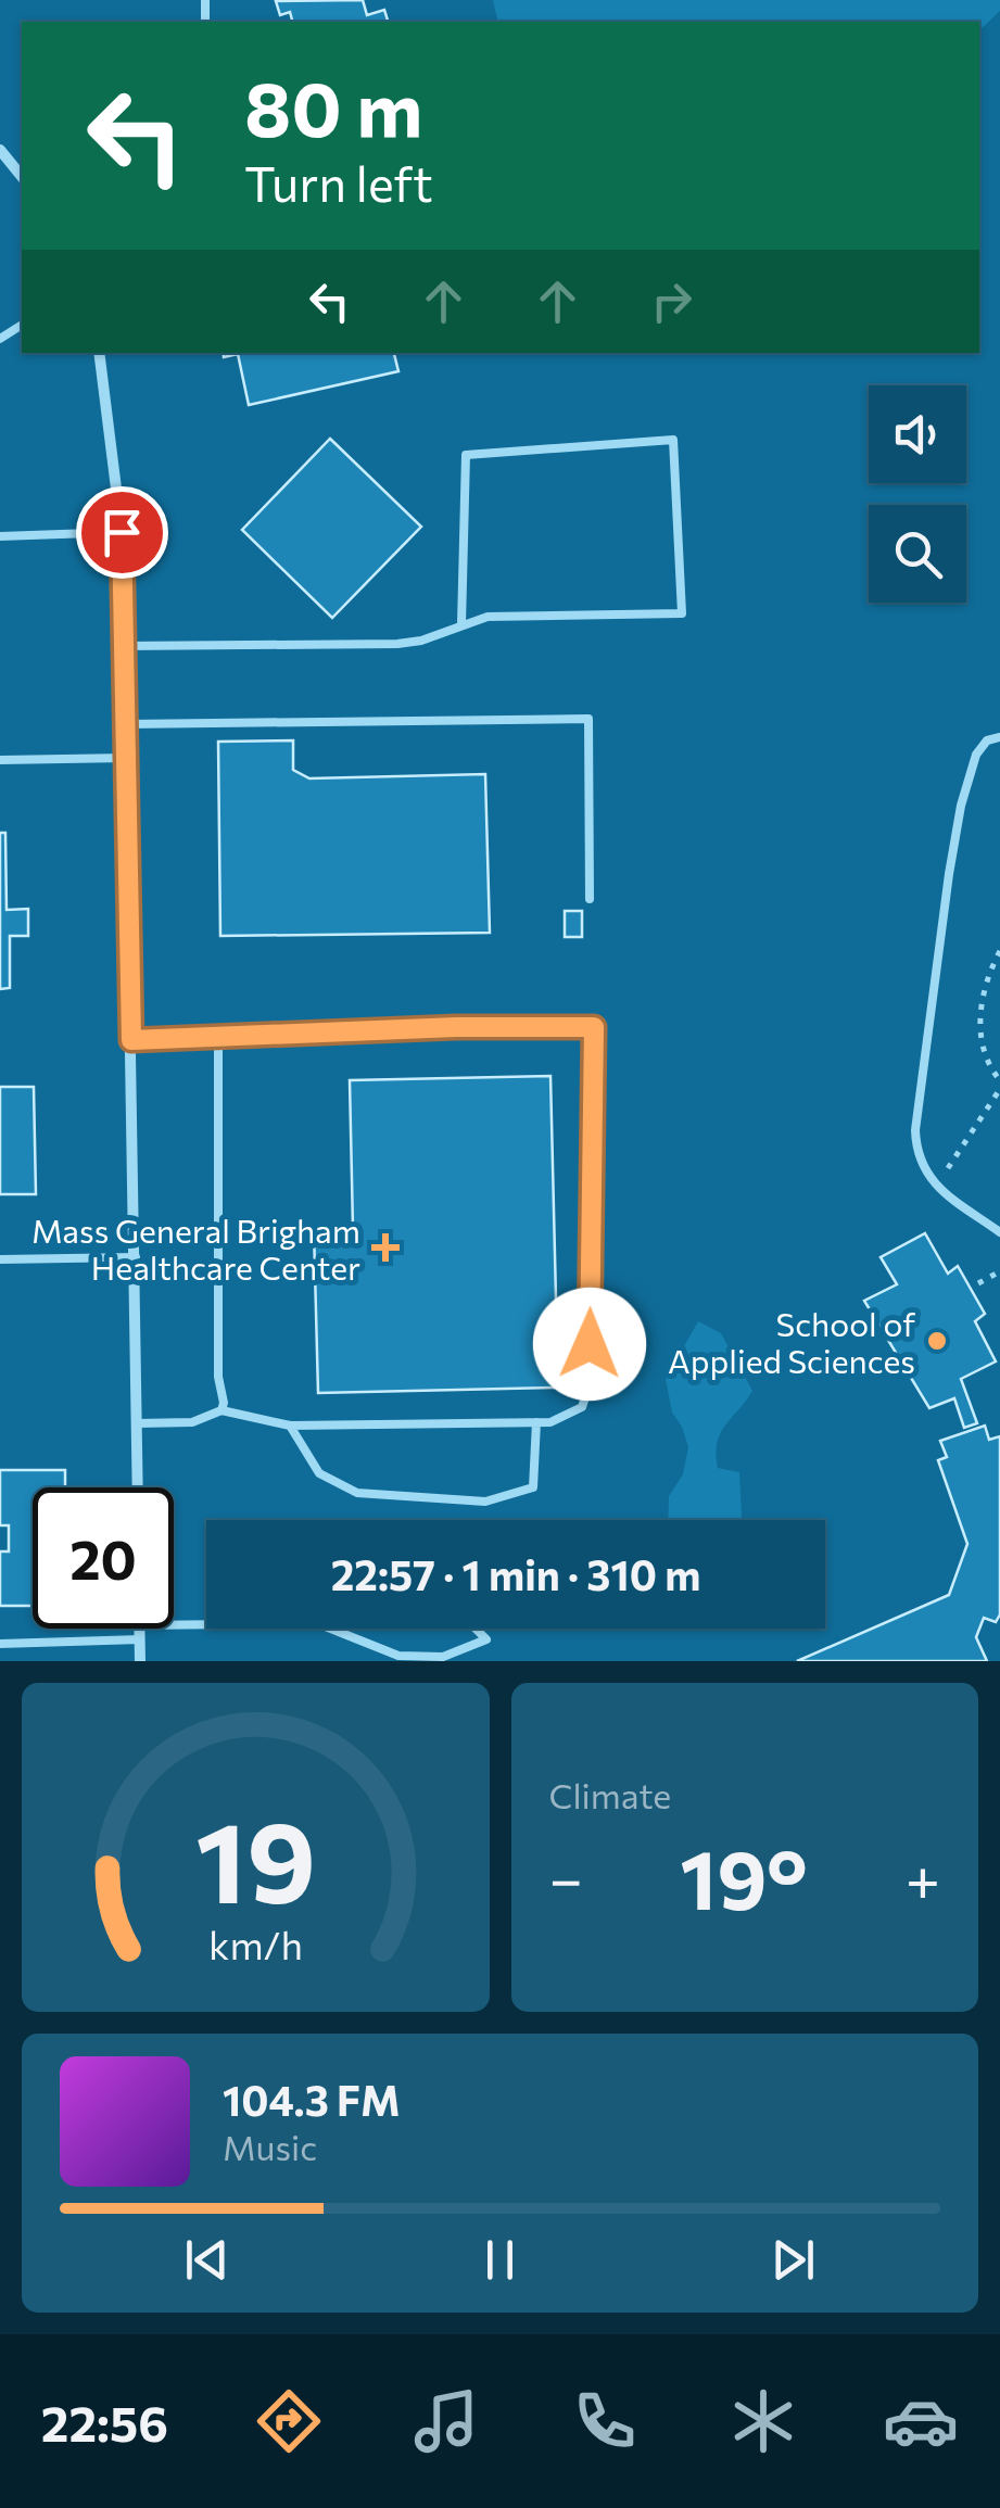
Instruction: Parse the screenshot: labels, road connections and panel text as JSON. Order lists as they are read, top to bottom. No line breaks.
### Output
{"places":{"health":["Mass General Brigham Healthcare Center"],"other":["School of Applied Sciences"]},"page":{"turn":["80 m","Turn left"],"limit":"20","trip":"22:57 · 1 min · 310 m","tile":"Climate","heat":["−","19°","+"],"song":["104.3 FM","Music"],"tabs":"22:56","gauge":["19","km/h"]}}
